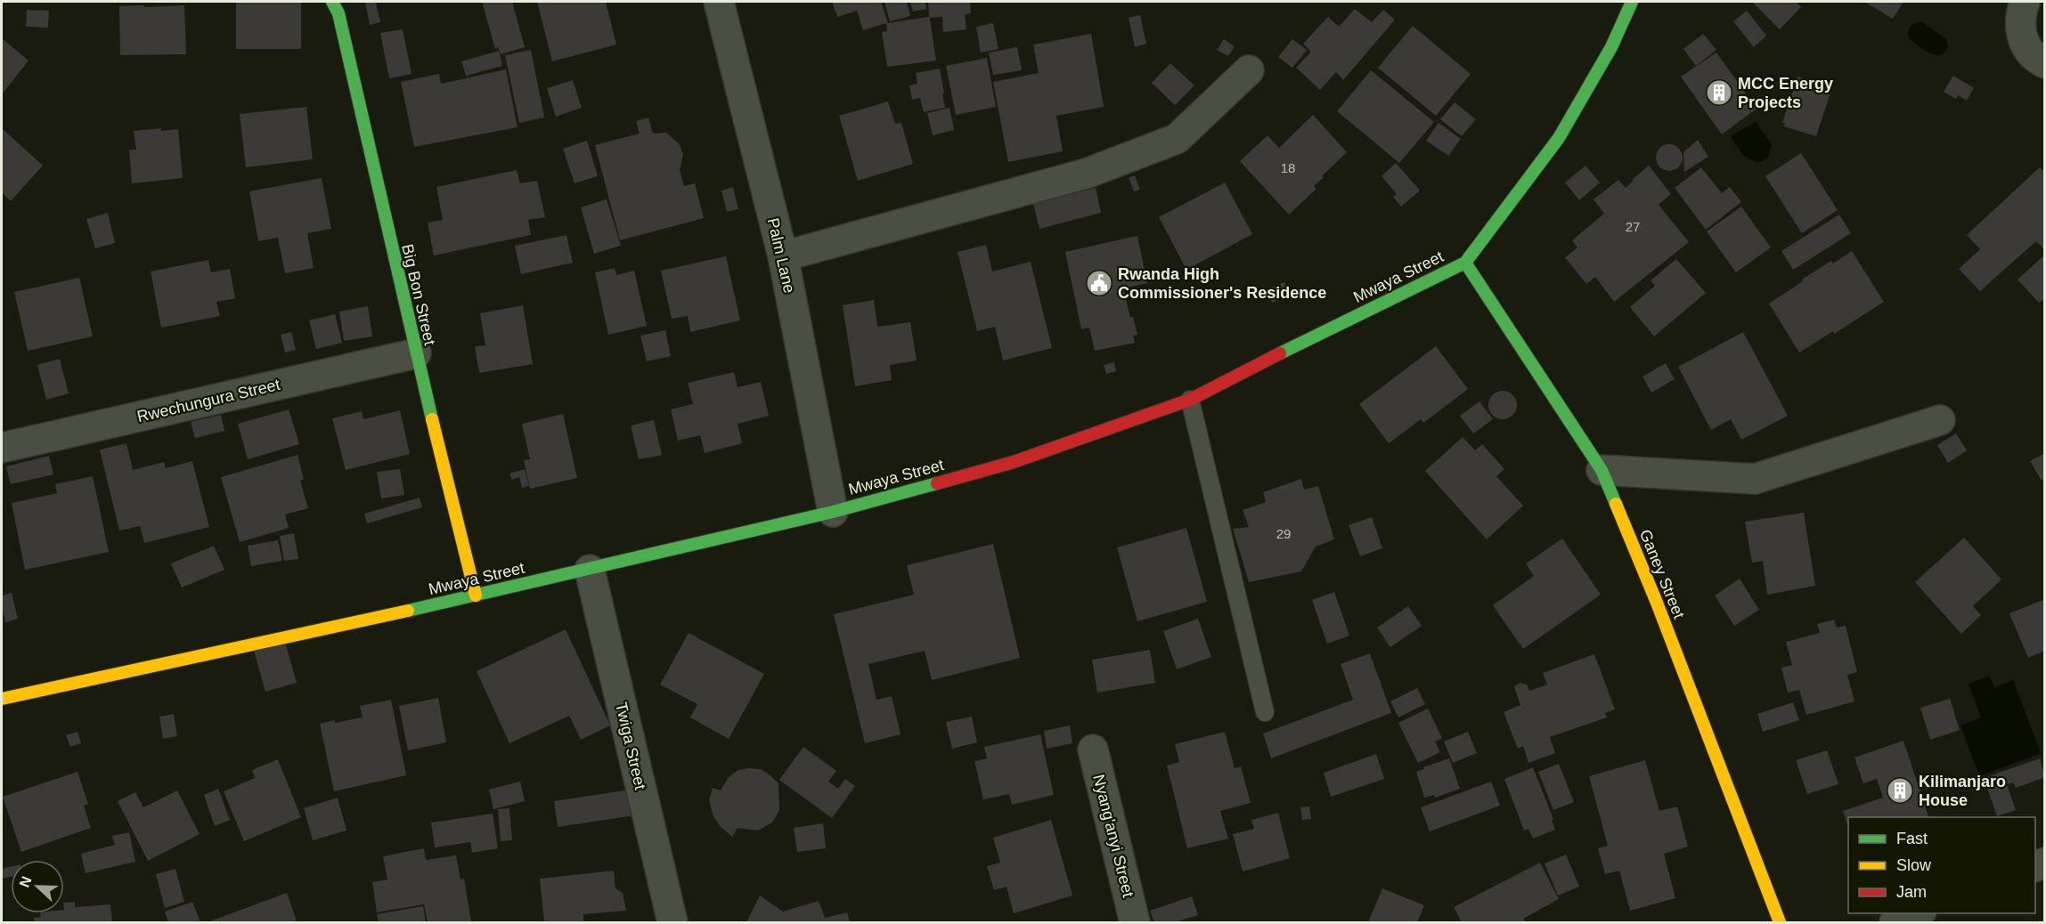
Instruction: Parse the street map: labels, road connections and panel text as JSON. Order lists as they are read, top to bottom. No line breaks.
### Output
{"streets":{"street":["Palm Lane","Mwaya Street","Big Bon Street","Rwechungura Street","Ganey Street","Twiga Street","Nyang'anyi Street"]},"crossings":[["Palm Lane","Mwaya Street"],["Mwaya Street","Big Bon Street"],["Mwaya Street","Ganey Street"],["Mwaya Street","Twiga Street"],["Big Bon Street","Rwechungura Street"]],"places":{"building":["MCC Energy Projects","Kilimanjaro House"],"public building":["Rwanda High Commissioner's Residence"]},"house_numbers":["18","27","29"],"legend":["Fast","Slow","Jam"],"north":"left"}
